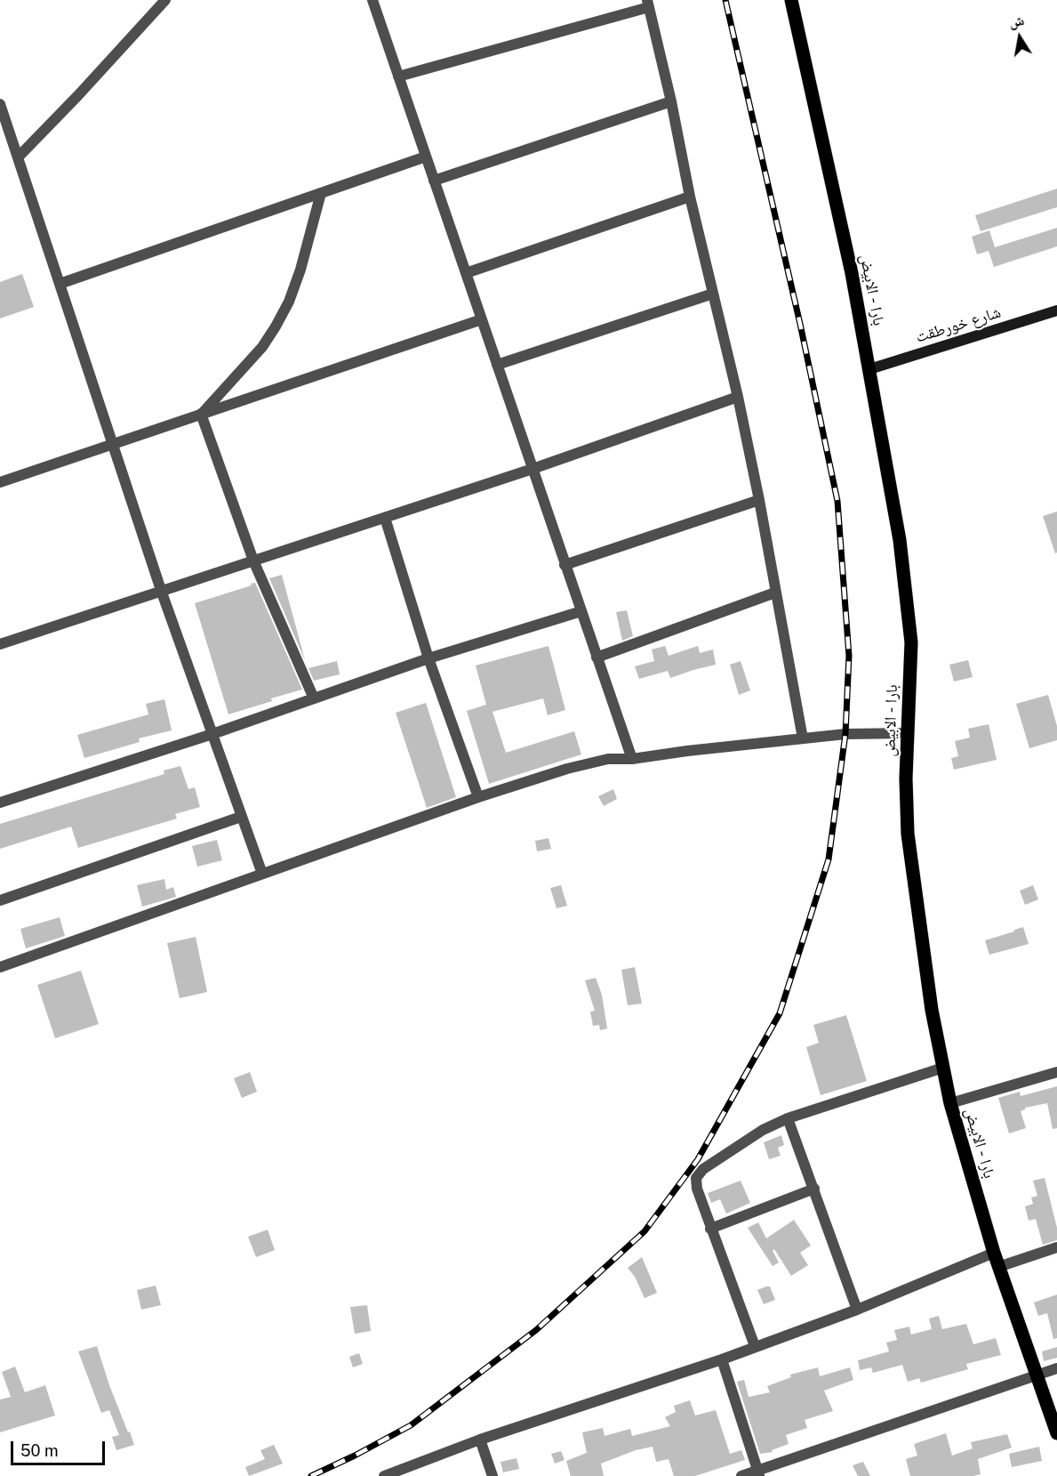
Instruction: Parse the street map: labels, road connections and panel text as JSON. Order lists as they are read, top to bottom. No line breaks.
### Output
{"streets":{"main road":["بارا - الابيض"],"street":["شارع خورطقت"]},"crossings":[["بارا - الابيض","شارع خورطقت"]],"scale_bar":"50 m","north":"top"}
